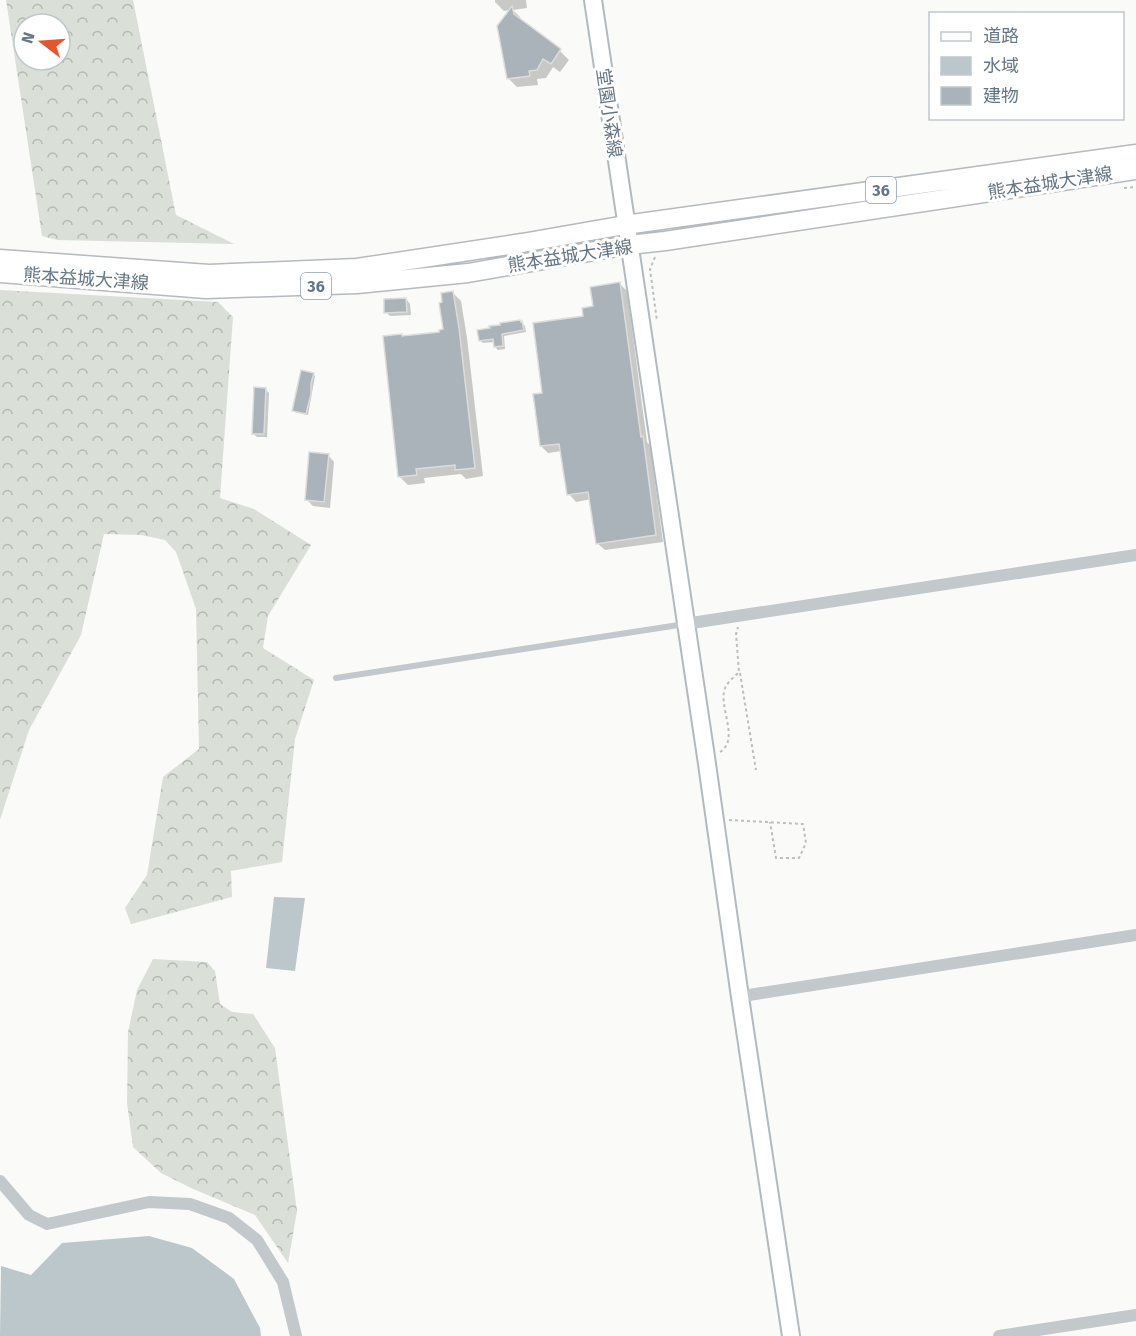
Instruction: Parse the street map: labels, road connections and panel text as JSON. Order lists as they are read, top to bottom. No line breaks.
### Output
{"streets":{"main road":["熊本益城大津線","36"],"street":["堂園小森線"]},"crossings":[["堂園小森線","熊本益城大津線"]],"legend":["道路","水域","建物"],"north":"left"}
